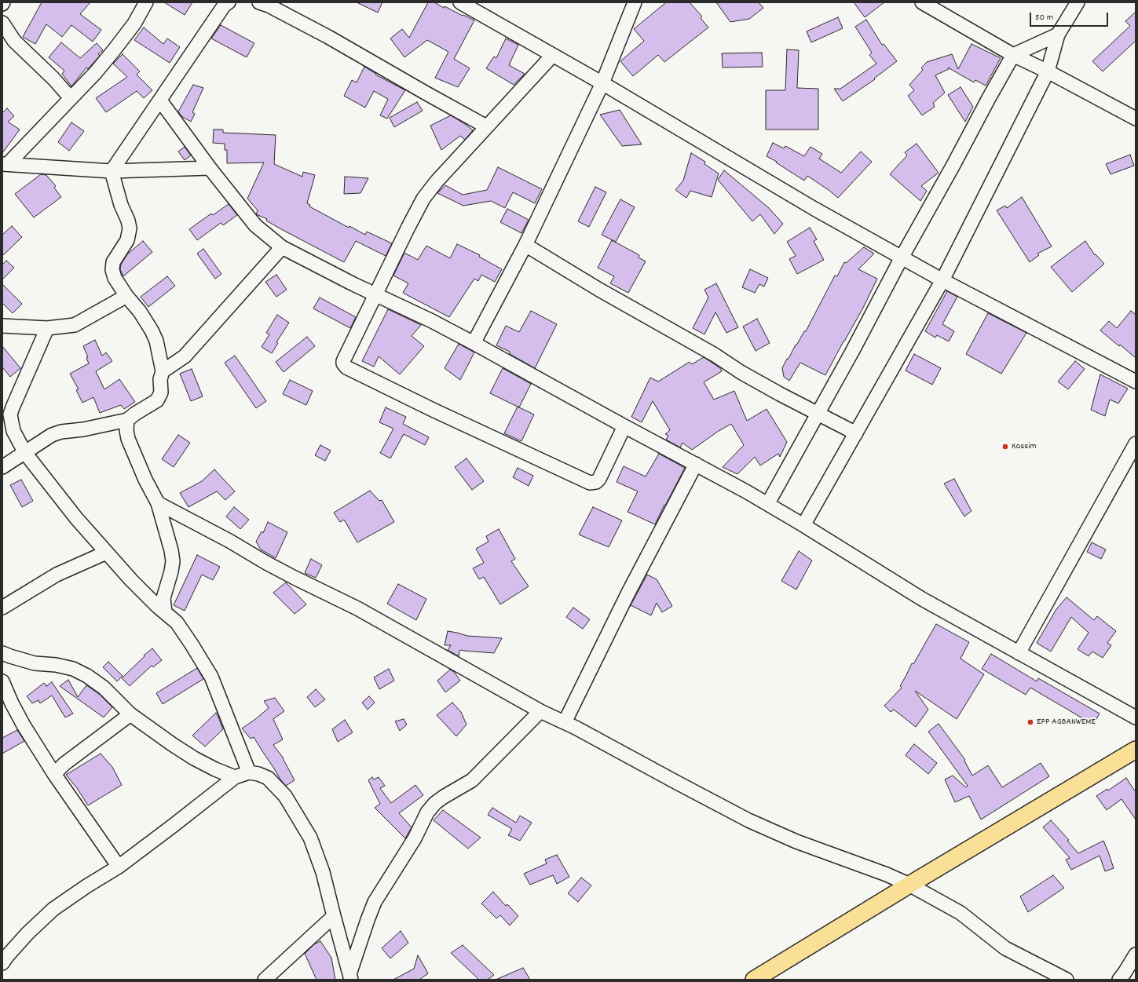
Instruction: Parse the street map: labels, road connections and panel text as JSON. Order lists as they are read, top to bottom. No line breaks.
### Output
{"places":["Kassim","EPP AGBANWEME"],"scale_bar":"50 m"}
